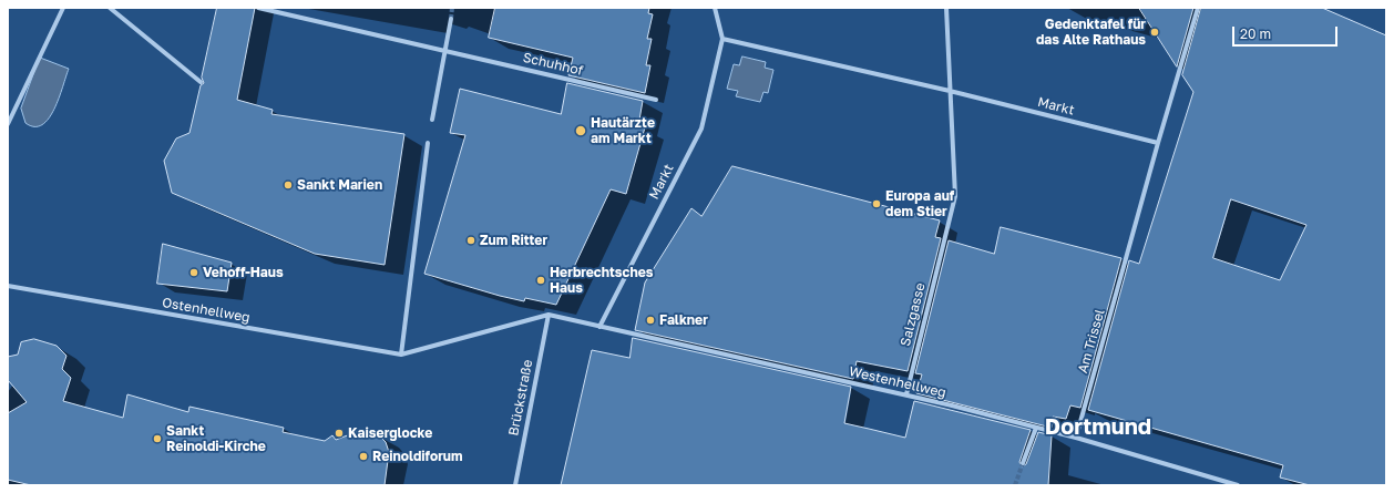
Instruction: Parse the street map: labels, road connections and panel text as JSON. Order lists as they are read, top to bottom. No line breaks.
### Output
{"streets":{"street":["Schuhhof","Markt","Ostenhellweg","Salzgasse","Am Trissel","Westenhellweg","Brückstraße"]},"crossings":[["Markt","Salzgasse"],["Markt","Am Trissel"],["Markt","Westenhellweg"],["Ostenhellweg","Westenhellweg"],["Ostenhellweg","Brückstraße"],["Salzgasse","Westenhellweg"],["Am Trissel","Westenhellweg"],["Westenhellweg","Brückstraße"]],"districts":["Dortmund"],"places":["Gedenktafel für das Alte Rathaus","Hautärzte am Markt","Sankt Marien","Europa auf dem Stier","Zum Ritter","Vehoff-Haus","Herbrechtsches Haus","Falkner","Kaiserglocke","Sankt Reinoldi-Kirche","Reinoldiforum"],"scale_bar":"20 m"}
